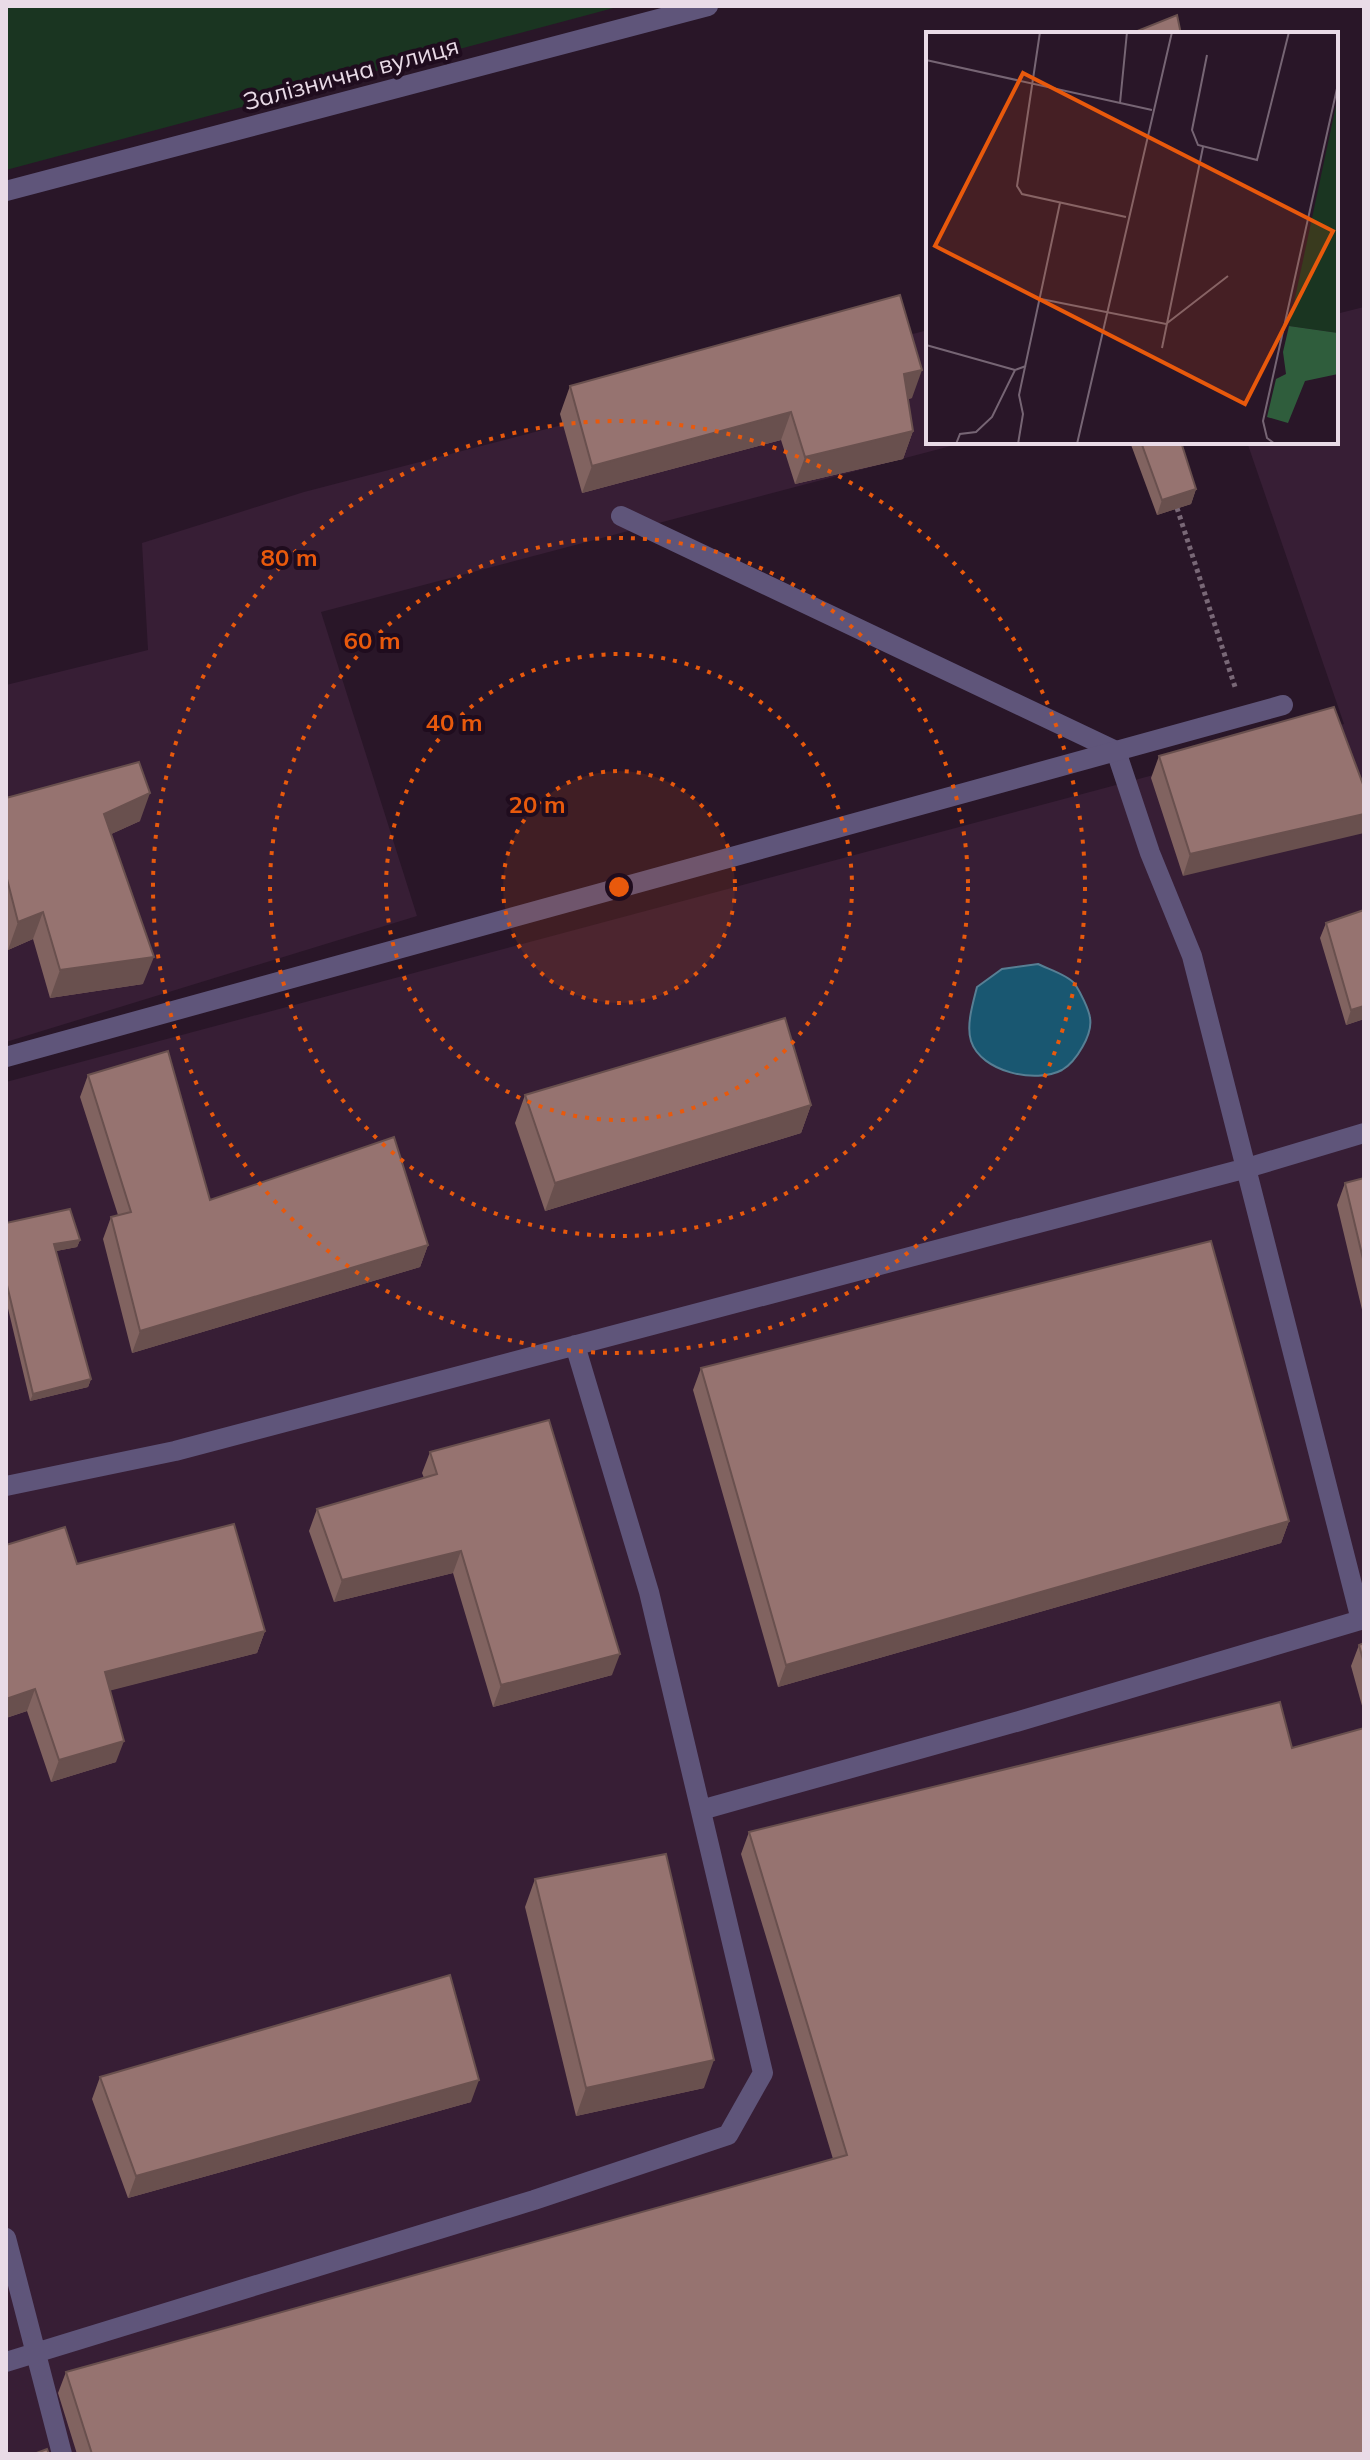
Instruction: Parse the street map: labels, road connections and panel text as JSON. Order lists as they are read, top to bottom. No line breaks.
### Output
{"streets":{"street":["Залізнична вулиця"]},"rings":["80 m","60 m","40 m","20 m"]}
